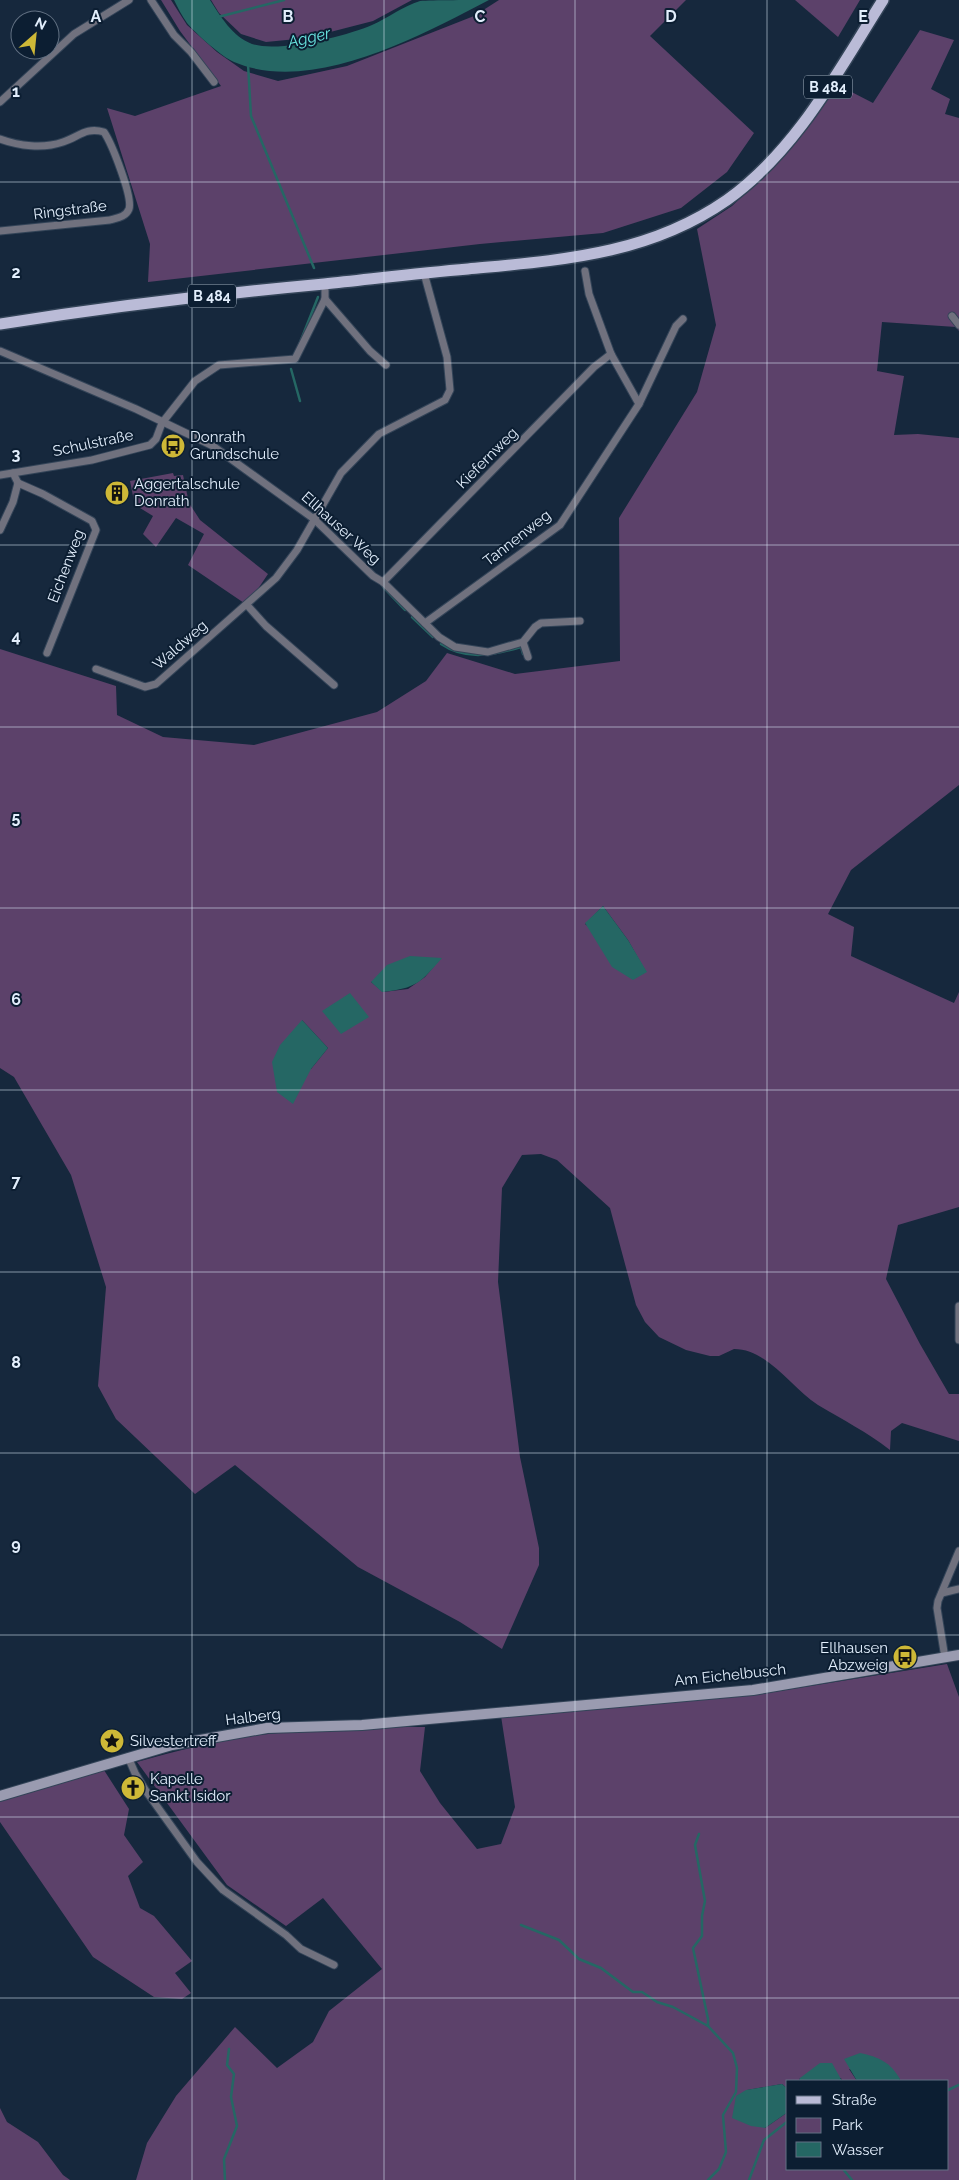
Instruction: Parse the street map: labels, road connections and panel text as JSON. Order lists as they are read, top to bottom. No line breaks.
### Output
{"streets":{"main road":["B 484"],"street":["Ringstraße","Schulstraße","Kiefernweg","Ellhauser Weg","Tannenweg","Eichenweg","Waldweg","Am Eichelbusch","Halberg"]},"crossings":[["B 484","Schulstraße"],["B 484","Waldweg"],["Schulstraße","Ellhauser Weg"],["Kiefernweg","Ellhauser Weg"],["Ellhauser Weg","Tannenweg"],["Ellhauser Weg","Waldweg"],["Am Eichelbusch","Halberg"]],"water":["Agger"],"places":{"bus stop":["Donrath Grundschule","Ellhausen Abzweig"],"building":["Aggertalschule Donrath"],"place":["Silvestertreff"],"church":["Kapelle Sankt Isidor"]},"legend":["Straße","Park","Wasser"],"north":"top right","grid":{"columns":["A","B","C","D","E"],"rows":["1","2","3","4","5","6","7","8","9"]}}
